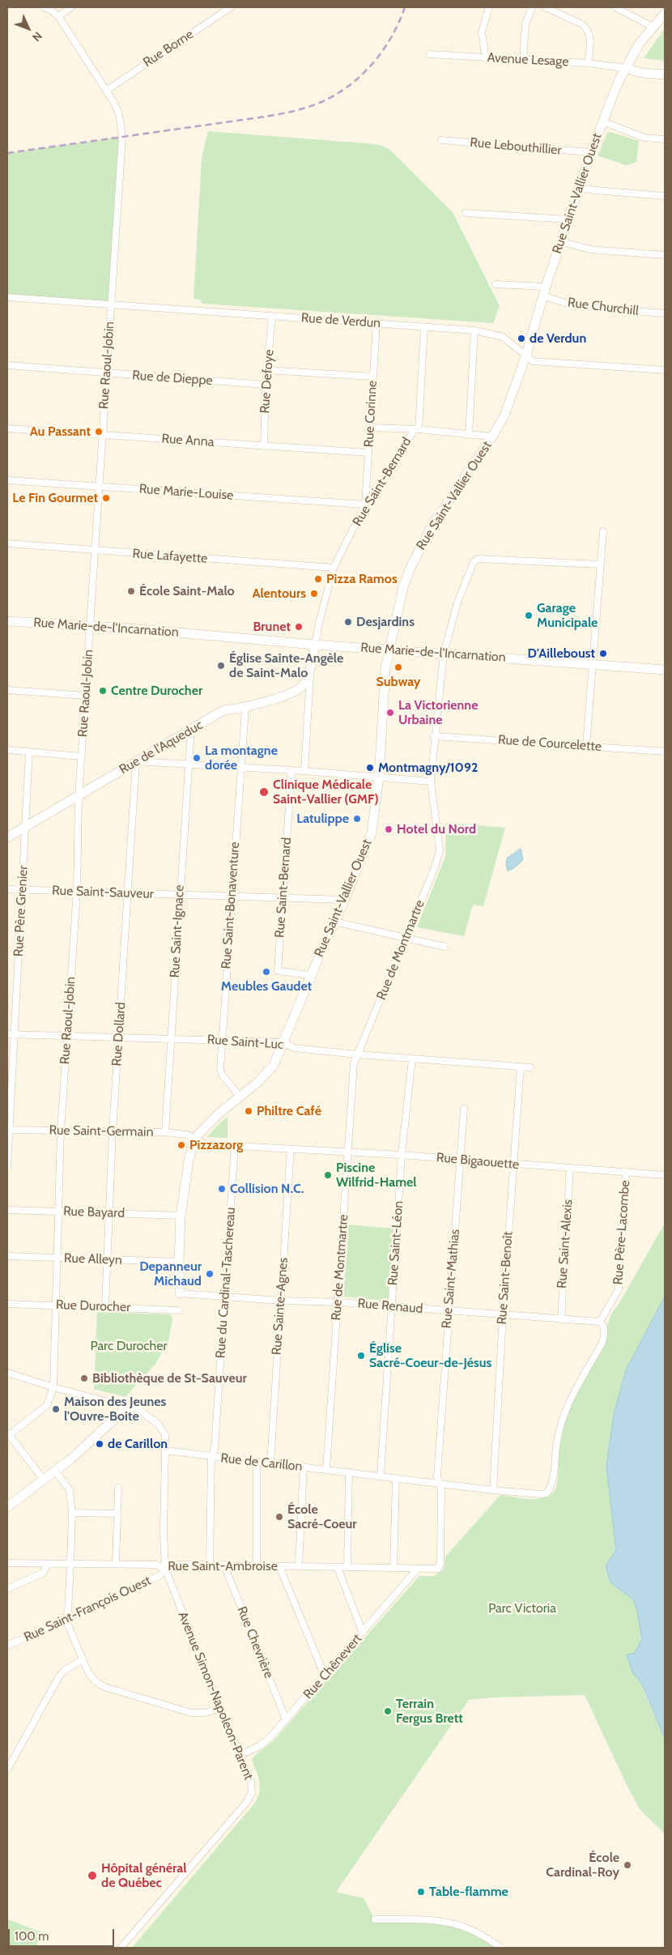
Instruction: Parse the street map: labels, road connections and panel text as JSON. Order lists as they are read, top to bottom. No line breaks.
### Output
{"streets":{"street":["Rue Borne","Avenue Lesage","Rue Lebouthillier","Rue Saint-Vallier Ouest","Rue Churchill","Rue de Verdun","Rue Raoul-Jobin","Rue de Dieppe","Rue Defoye","Rue Corinne","Rue Anna","Rue Saint-Bernard","Rue Marie-Louise","Rue Lafayette","Rue Marie-de-l'Incarnation","Rue de Courcelette","Rue de l'Aqueduc","Rue Saint-Sauveur","Rue Saint-Bonaventure","Rue Père Grenier","Rue Saint-Ignace","Rue de Montmartre","Rue Dollard","Rue Saint-Luc","Rue Saint-Germain","Rue Bigaouette","Rue Bayard","Rue Père-Lacombe","Rue Saint-Léon","Rue Saint-Alexis","Rue Alleyn","Rue Saint-Benoît","Rue Saint-Mathias","Rue du Cardinal-Taschereau","Rue Durocher","Rue Sainte-Agnes","Rue Renaud","Rue de Carillon","Rue Saint-Ambroise","Rue Saint-François Ouest","Rue Chevrière","Rue Chênevert","Avenue Simon-Napoleon-Parent"]},"crossings":[["Rue Borne","Rue Raoul-Jobin"],["Avenue Lesage","Rue Saint-Vallier Ouest"],["Rue Lebouthillier","Rue Saint-Vallier Ouest"],["Rue Saint-Vallier Ouest","Rue Churchill"],["Rue Saint-Vallier Ouest","Rue de Verdun"],["Rue Saint-Vallier Ouest","Rue Saint-Bernard"],["Rue Saint-Vallier Ouest","Rue Marie-de-l'Incarnation"],["Rue Saint-Vallier Ouest","Rue Saint-Sauveur"],["Rue Saint-Vallier Ouest","Rue Saint-Bonaventure"],["Rue Saint-Vallier Ouest","Rue Saint-Luc"],["Rue Saint-Vallier Ouest","Rue Saint-Germain"],["Rue Saint-Vallier Ouest","Rue Bigaouette"],["Rue de Verdun","Rue Raoul-Jobin"],["Rue de Verdun","Rue Defoye"],["Rue de Verdun","Rue Corinne"],["Rue de Verdun","Rue Saint-Bernard"],["Rue Raoul-Jobin","Rue de Dieppe"],["Rue Raoul-Jobin","Rue Anna"],["Rue Raoul-Jobin","Rue Marie-Louise"],["Rue Raoul-Jobin","Rue Lafayette"],["Rue Raoul-Jobin","Rue Marie-de-l'Incarnation"],["Rue Raoul-Jobin","Rue de l'Aqueduc"],["Rue Raoul-Jobin","Rue Saint-Sauveur"],["Rue Raoul-Jobin","Rue Saint-Luc"],["Rue Raoul-Jobin","Rue Saint-Germain"],["Rue Raoul-Jobin","Rue Bayard"],["Rue Raoul-Jobin","Rue Alleyn"],["Rue Raoul-Jobin","Rue Durocher"],["Rue de Dieppe","Rue Defoye"],["Rue Defoye","Rue Anna"],["Rue Corinne","Rue Anna"],["Rue Corinne","Rue Saint-Bernard"],["Rue Corinne","Rue Marie-Louise"],["Rue Saint-Bernard","Rue Marie-Louise"],["Rue Saint-Bernard","Rue Lafayette"],["Rue Saint-Bernard","Rue Marie-de-l'Incarnation"],["Rue Saint-Bernard","Rue de l'Aqueduc"],["Rue Saint-Bernard","Rue Saint-Sauveur"],["Rue Marie-de-l'Incarnation","Rue de Montmartre"],["Rue de Courcelette","Rue de Montmartre"],["Rue de l'Aqueduc","Rue Saint-Bonaventure"],["Rue de l'Aqueduc","Rue Père Grenier"],["Rue de l'Aqueduc","Rue Saint-Ignace"],["Rue de l'Aqueduc","Rue Dollard"],["Rue Saint-Sauveur","Rue Saint-Bonaventure"],["Rue Saint-Sauveur","Rue Père Grenier"],["Rue Saint-Sauveur","Rue Saint-Ignace"],["Rue Saint-Sauveur","Rue Dollard"],["Rue Saint-Bonaventure","Rue Saint-Luc"],["Rue Père Grenier","Rue Saint-Luc"],["Rue Père Grenier","Rue Saint-Germain"],["Rue Saint-Ignace","Rue Saint-Luc"],["Rue Saint-Ignace","Rue Saint-Germain"],["Rue de Montmartre","Rue Saint-Luc"],["Rue de Montmartre","Rue Bigaouette"],["Rue de Montmartre","Rue Renaud"],["Rue de Montmartre","Rue de Carillon"],["Rue Dollard","Rue Saint-Luc"],["Rue Dollard","Rue Saint-Germain"],["Rue Dollard","Rue Bayard"],["Rue Dollard","Rue Alleyn"],["Rue Dollard","Rue Durocher"],["Rue Saint-Luc","Rue Saint-Léon"],["Rue Saint-Luc","Rue Saint-Benoît"],["Rue Saint-Germain","Rue Bigaouette"],["Rue Bigaouette","Rue Père-Lacombe"],["Rue Bigaouette","Rue Saint-Léon"],["Rue Bigaouette","Rue Saint-Alexis"],["Rue Bigaouette","Rue Saint-Benoît"],["Rue Bigaouette","Rue Saint-Mathias"],["Rue Bigaouette","Rue du Cardinal-Taschereau"],["Rue Bigaouette","Rue Sainte-Agnes"],["Rue Père-Lacombe","Rue Renaud"],["Rue Père-Lacombe","Rue de Carillon"],["Rue Saint-Léon","Rue Renaud"],["Rue Saint-Léon","Rue de Carillon"],["Rue Saint-Alexis","Rue Renaud"],["Rue Saint-Benoît","Rue Renaud"],["Rue Saint-Benoît","Rue de Carillon"],["Rue Saint-Mathias","Rue Renaud"],["Rue Saint-Mathias","Rue de Carillon"],["Rue Saint-Mathias","Rue Saint-Ambroise"],["Rue du Cardinal-Taschereau","Rue Renaud"],["Rue du Cardinal-Taschereau","Rue de Carillon"],["Rue du Cardinal-Taschereau","Rue Saint-Ambroise"],["Rue Sainte-Agnes","Rue Renaud"],["Rue Sainte-Agnes","Rue de Carillon"],["Rue Renaud","Rue de Carillon"],["Rue de Carillon","Avenue Simon-Napoleon-Parent"],["Rue Saint-Ambroise","Rue Saint-François Ouest"],["Rue Saint-Ambroise","Rue Chevrière"],["Rue Saint-Ambroise","Rue Chênevert"],["Rue Saint-Ambroise","Avenue Simon-Napoleon-Parent"],["Rue Saint-François Ouest","Avenue Simon-Napoleon-Parent"],["Rue Chevrière","Rue Chênevert"],["Rue Chênevert","Avenue Simon-Napoleon-Parent"]],"parks":["Parc Durocher","Parc Victoria"],"places":["de Verdun","Au Passant","Le Fin Gourmet","Pizza Ramos","École Saint-Malo","Alentours","Garage Municipale","Desjardins","Brunet","D'Ailleboust","Église Sainte-Angèle de Saint-Malo","Subway","Centre Durocher","La Victorienne Urbaine","La montagne dorée","Montmagny/1092","Clinique Médicale Saint-Vallier (GMF)","Latulippe","Hotel du Nord","Meubles Gaudet","Philtre Café","Pizzazorg","Piscine Wilfrid-Hamel","Collision N.C.","Depanneur Michaud","Église Sacré-Coeur-de-Jésus","Bibliothèque de St-Sauveur","Maison des Jeunes l'Ouvre-Boite","de Carillon","École Sacré-Coeur","Terrain Fergus Brett","École Cardinal-Roy","Hôpital général de Québec","Table-flamme"],"scale_bar":"100 m","north":"bottom right"}
